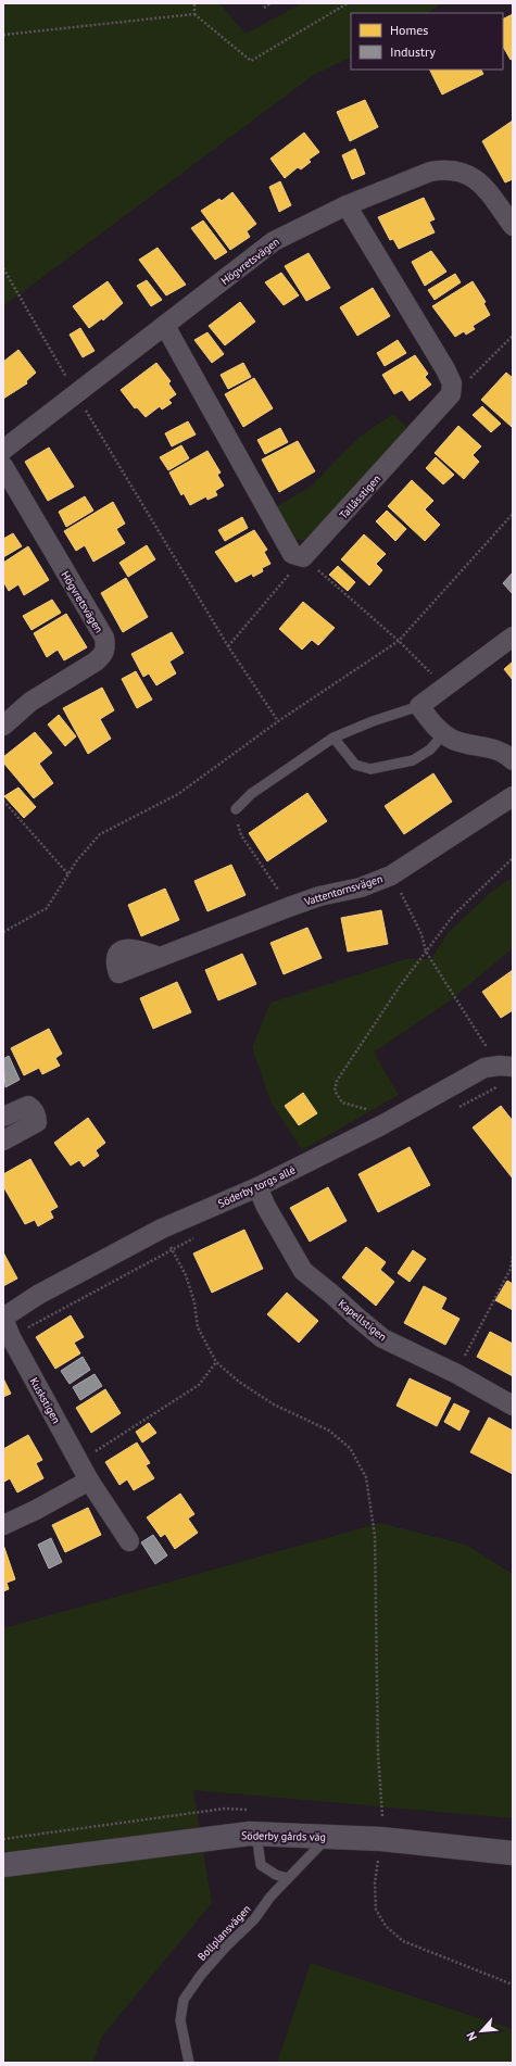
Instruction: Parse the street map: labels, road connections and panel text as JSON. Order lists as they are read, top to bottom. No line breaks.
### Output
{"streets":{"main road":["Söderby gårds väg"],"street":["Högvretsvägen","Tallåsstigen","Vattentornsvägen","Söderby torgs allé","Kapellstigen","Kuskstigen"],"lane":["Bollplansvägen"]},"crossings":[["Söderby torgs allé","Kapellstigen"],["Söderby torgs allé","Kuskstigen"],["Söderby gårds väg","Bollplansvägen"]],"legend":["Homes","Industry"],"north":"bottom left"}
